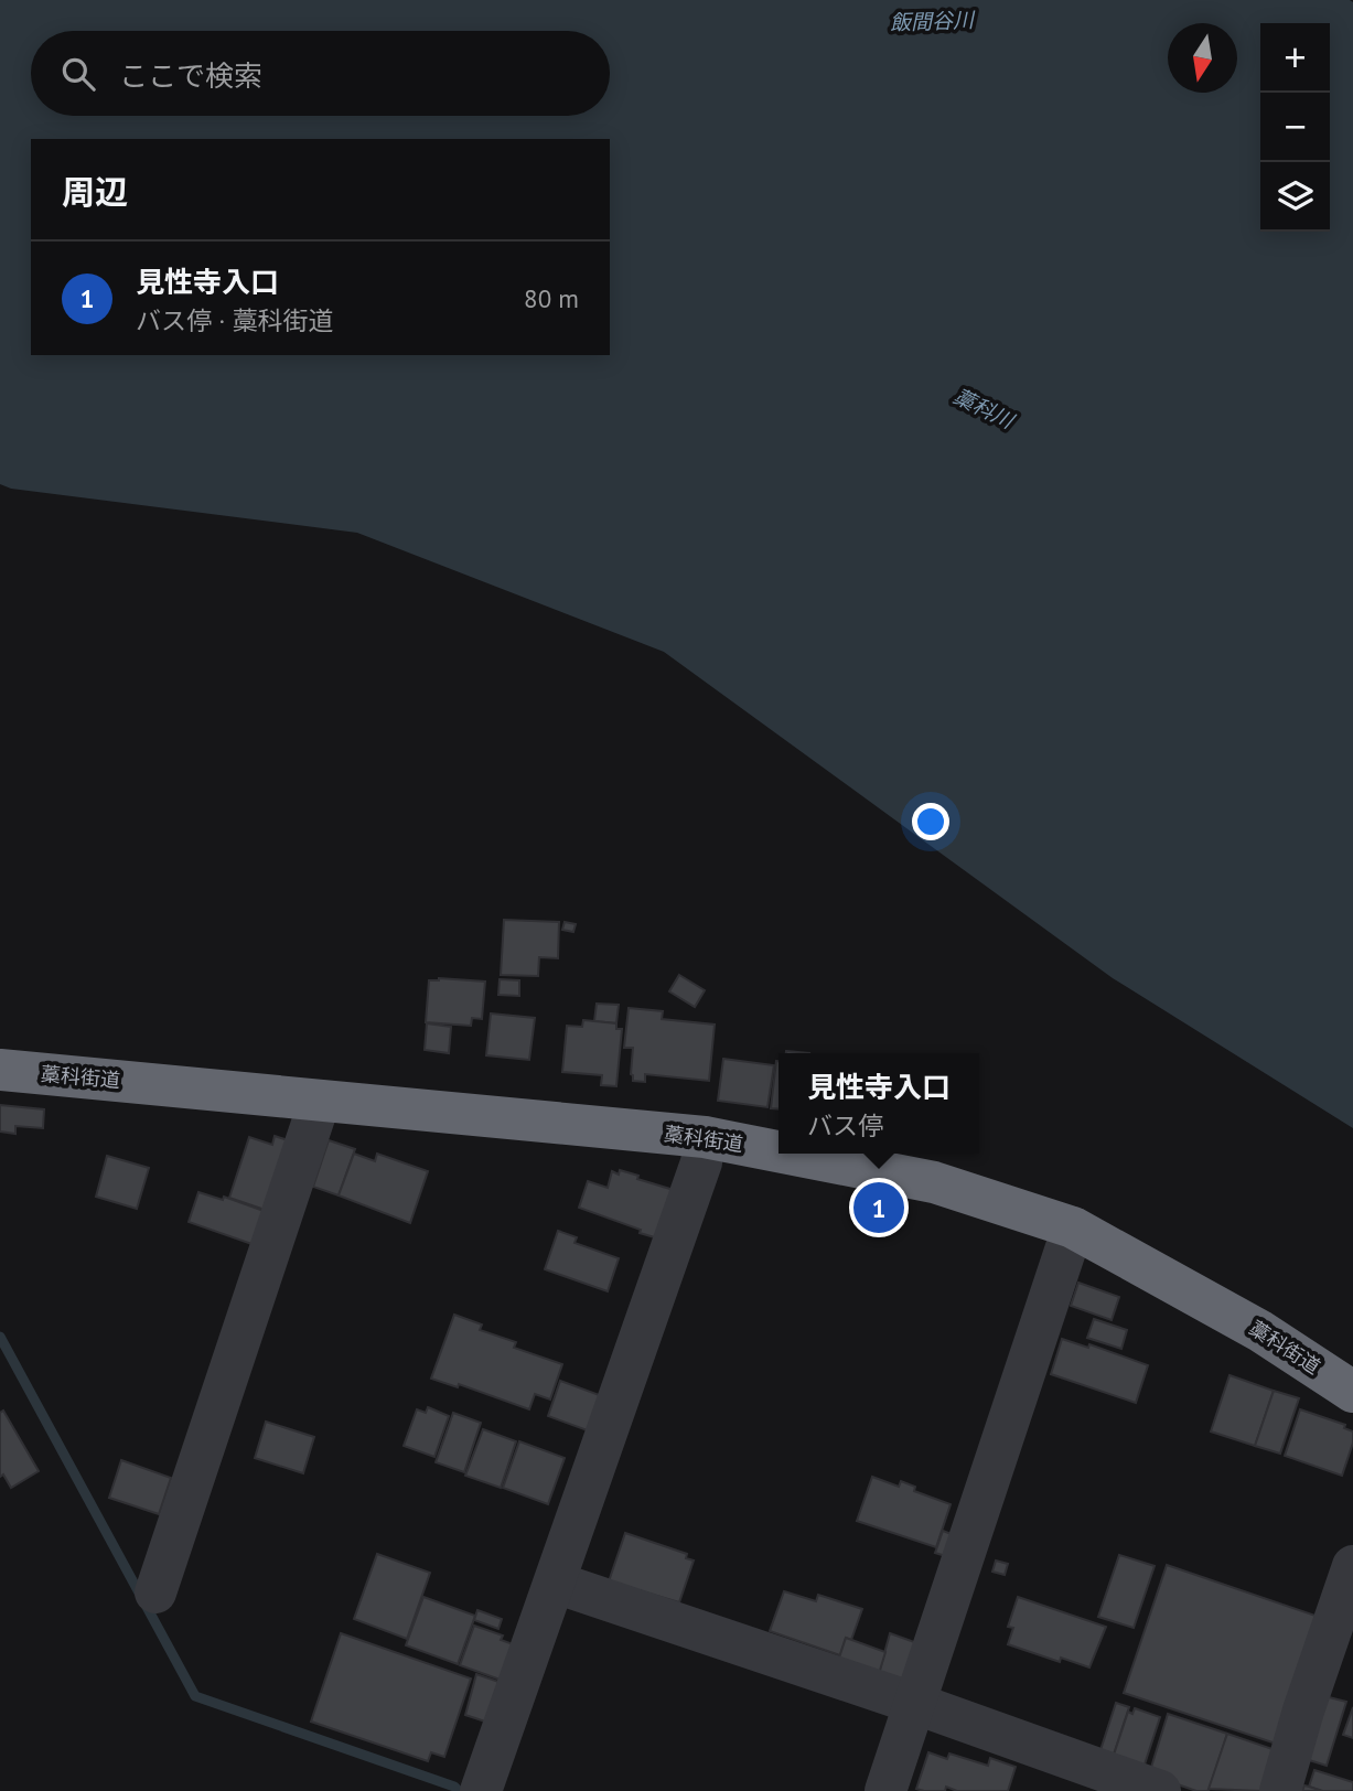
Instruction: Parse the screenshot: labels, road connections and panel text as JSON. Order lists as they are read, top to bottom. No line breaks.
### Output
{"streets":{"highway":["藁科街道"]},"water":["飯間谷川","藁科川"],"north":"bottom","page":{"map_buttons":["+","−"],"search":"ここで検索","heading":"周辺","list":[{"mark":"1","name":"見性寺入口","note":"バス停 · 藁科街道","value":"80 m"}],"popup":["見性寺入口","バス停"],"pins":"1"}}
